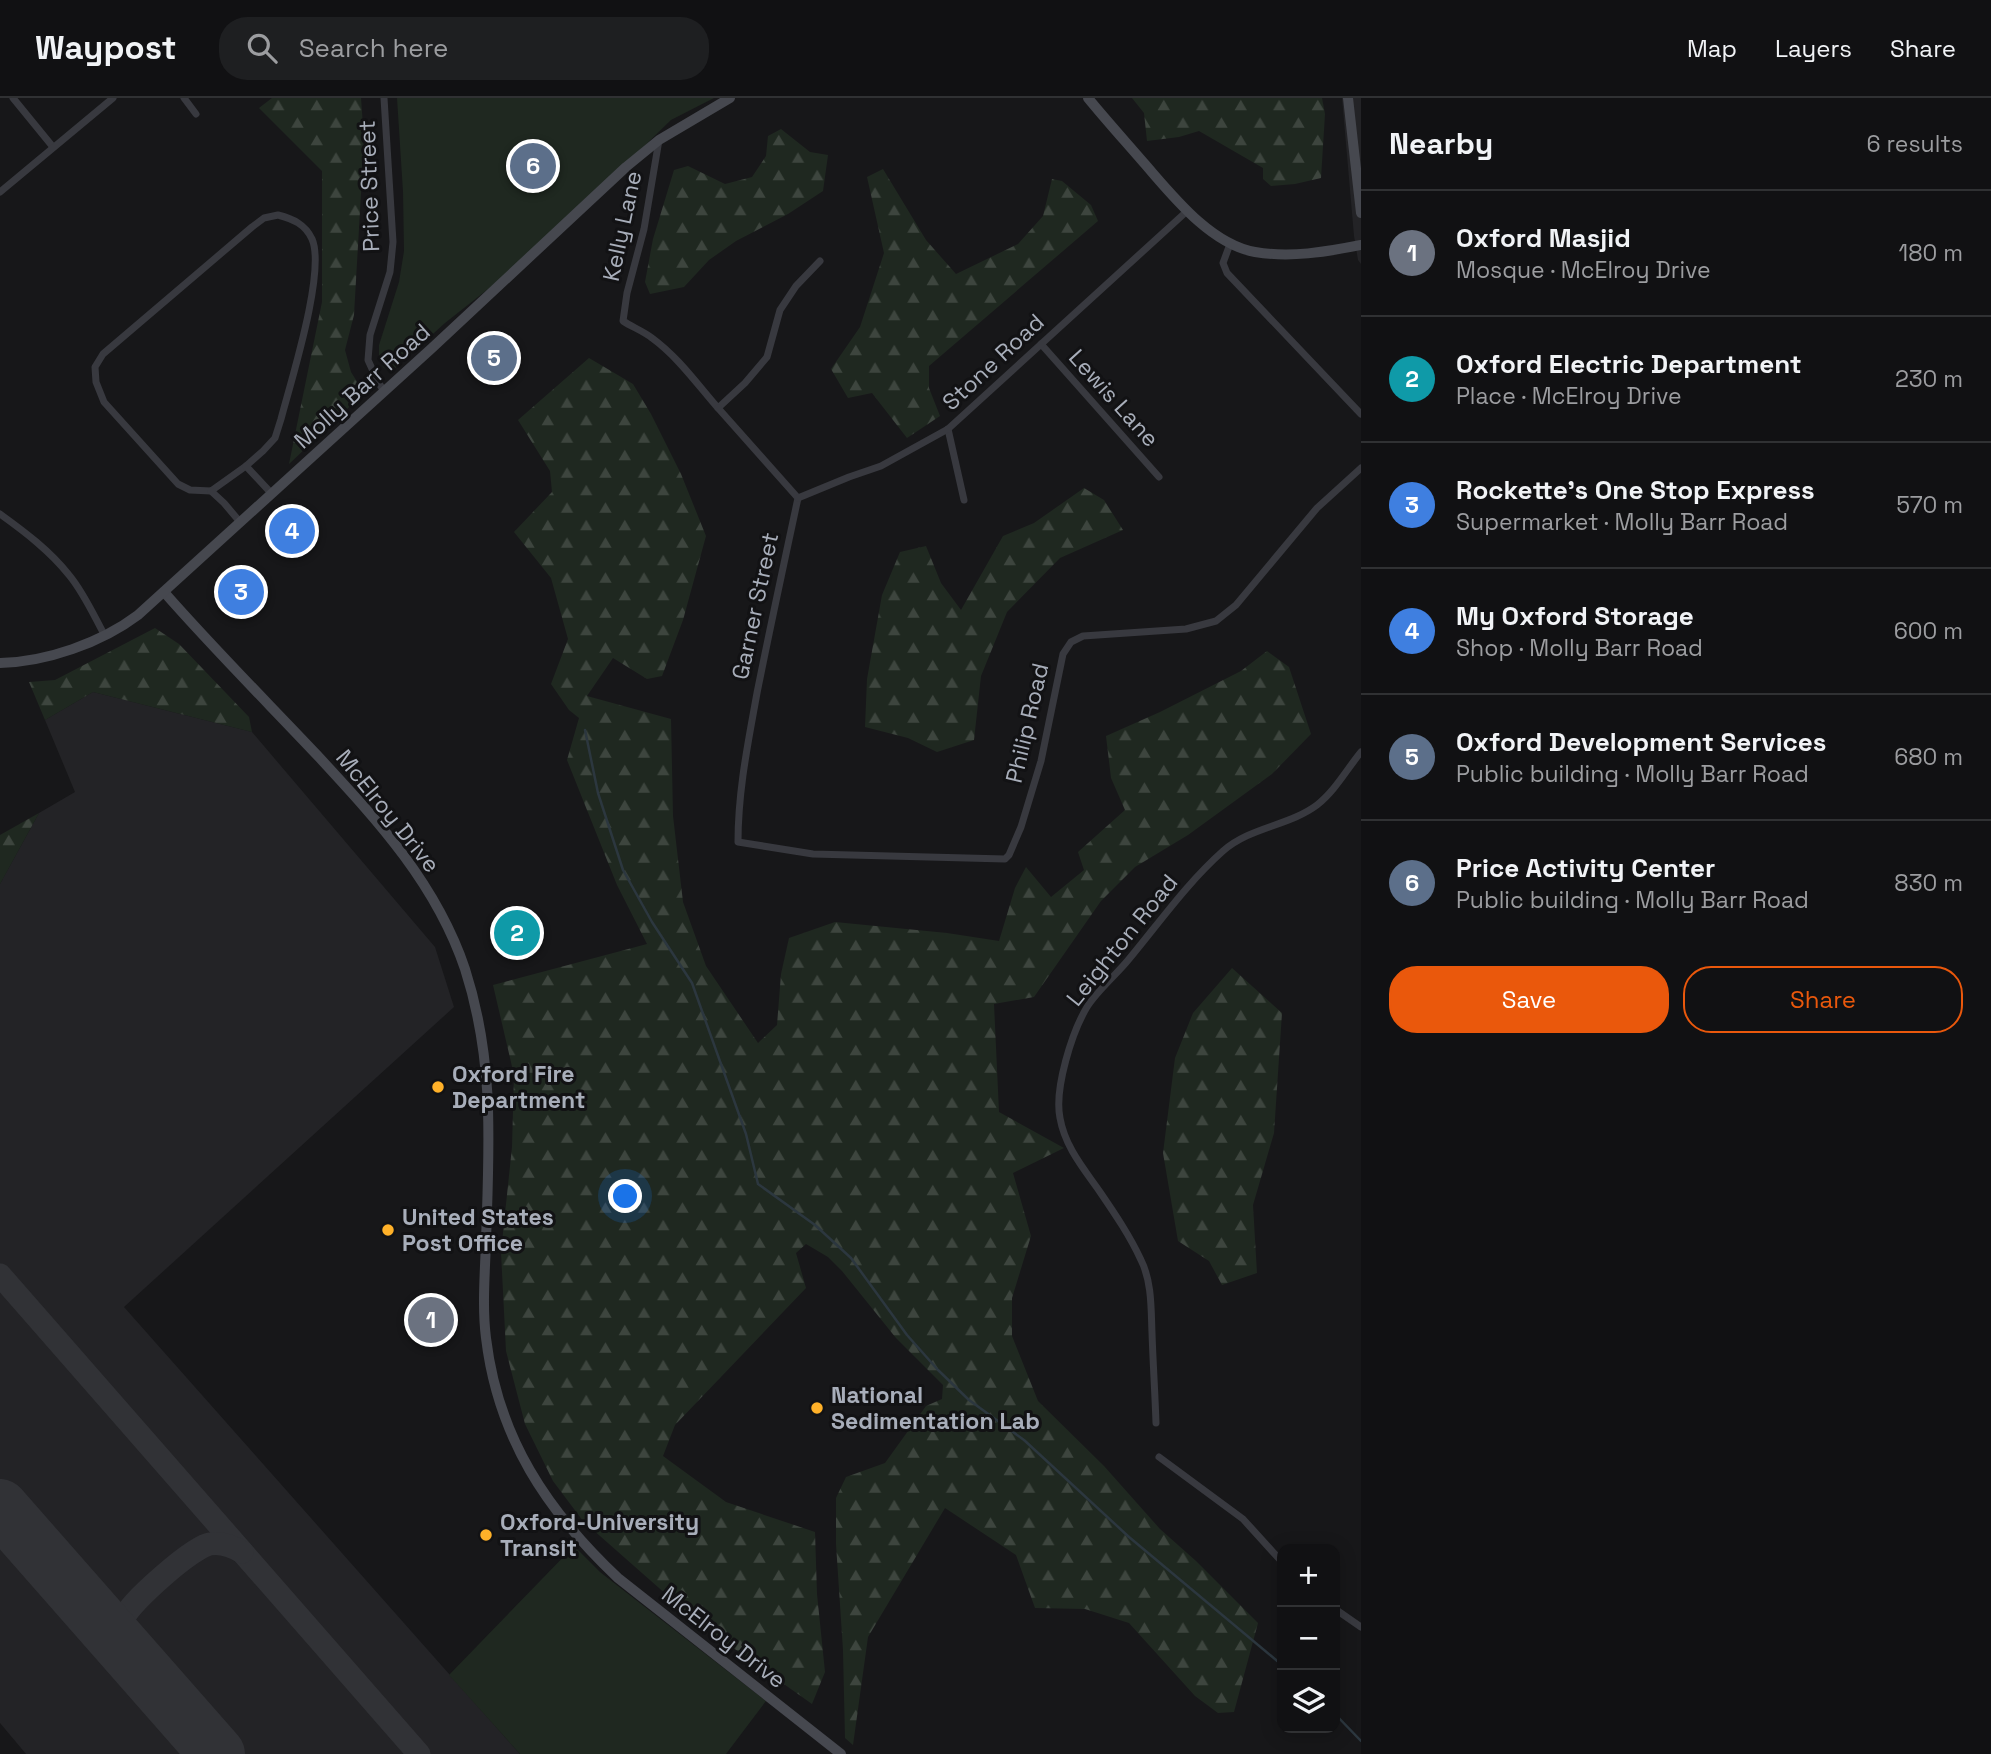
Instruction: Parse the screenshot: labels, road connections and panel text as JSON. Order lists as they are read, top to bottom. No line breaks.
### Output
{"streets":{"street":["Price Street","Kelly Lane","Stone Road","Molly Barr Road","Lewis Lane","Garner Street","Philip Road","McElroy Drive","Leighton Road"]},"crossings":[["Price Street","Molly Barr Road"],["Kelly Lane","Molly Barr Road"],["Stone Road","Lewis Lane"],["Stone Road","Garner Street"],["Molly Barr Road","McElroy Drive"],["Garner Street","Philip Road"]],"places":["Oxford Fire Department","United States Post Office","National Sedimentation Lab","Oxford-University Transit"],"page":{"header":"Waypost","search":"Search here","nav":["Map","Layers","Share"],"heading":["Nearby","6 results"],"pins":["6","5","4","3","2","1"],"list":[{"mark":"1","name":"Oxford Masjid","note":"Mosque · McElroy Drive","value":"180 m"},{"mark":"2","name":"Oxford Electric Department","note":"Place · McElroy Drive","value":"230 m"},{"mark":"3","name":"Rockette's One Stop Express","note":"Supermarket · Molly Barr Road","value":"570 m"},{"mark":"4","name":"My Oxford Storage","note":"Shop · Molly Barr Road","value":"600 m"},{"mark":"5","name":"Oxford Development Services","note":"Public building · Molly Barr Road","value":"680 m"},{"mark":"6","name":"Price Activity Center","note":"Public building · Molly Barr Road","value":"830 m"}],"buttons":["Save","Share"],"map_buttons":["+","−"]}}
